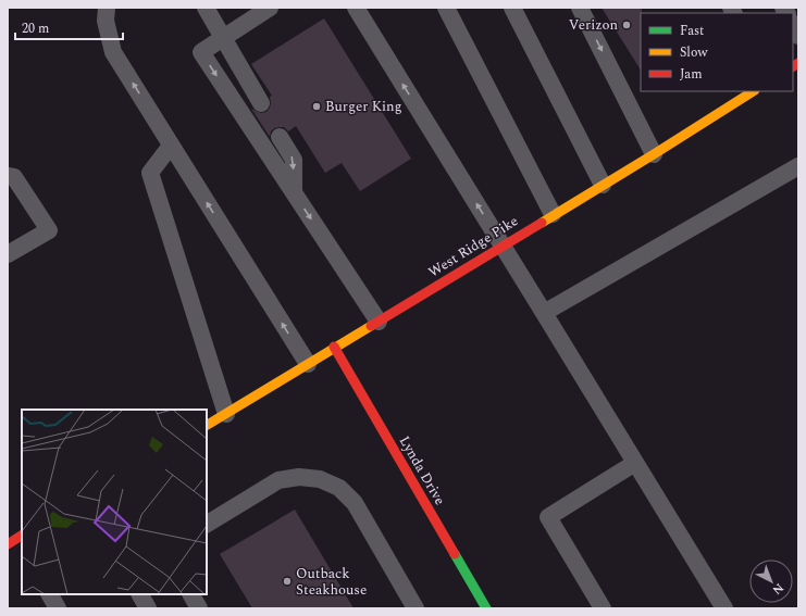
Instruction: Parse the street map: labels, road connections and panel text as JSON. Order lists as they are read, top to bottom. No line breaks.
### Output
{"streets":{"main road":["West Ridge Pike","Lynda Drive"]},"crossings":[["West Ridge Pike","Lynda Drive"]],"places":["Verizon","Burger King","Outback Steakhouse"],"legend":["Fast","Slow","Jam"],"scale_bar":"20 m","north":"bottom right"}
